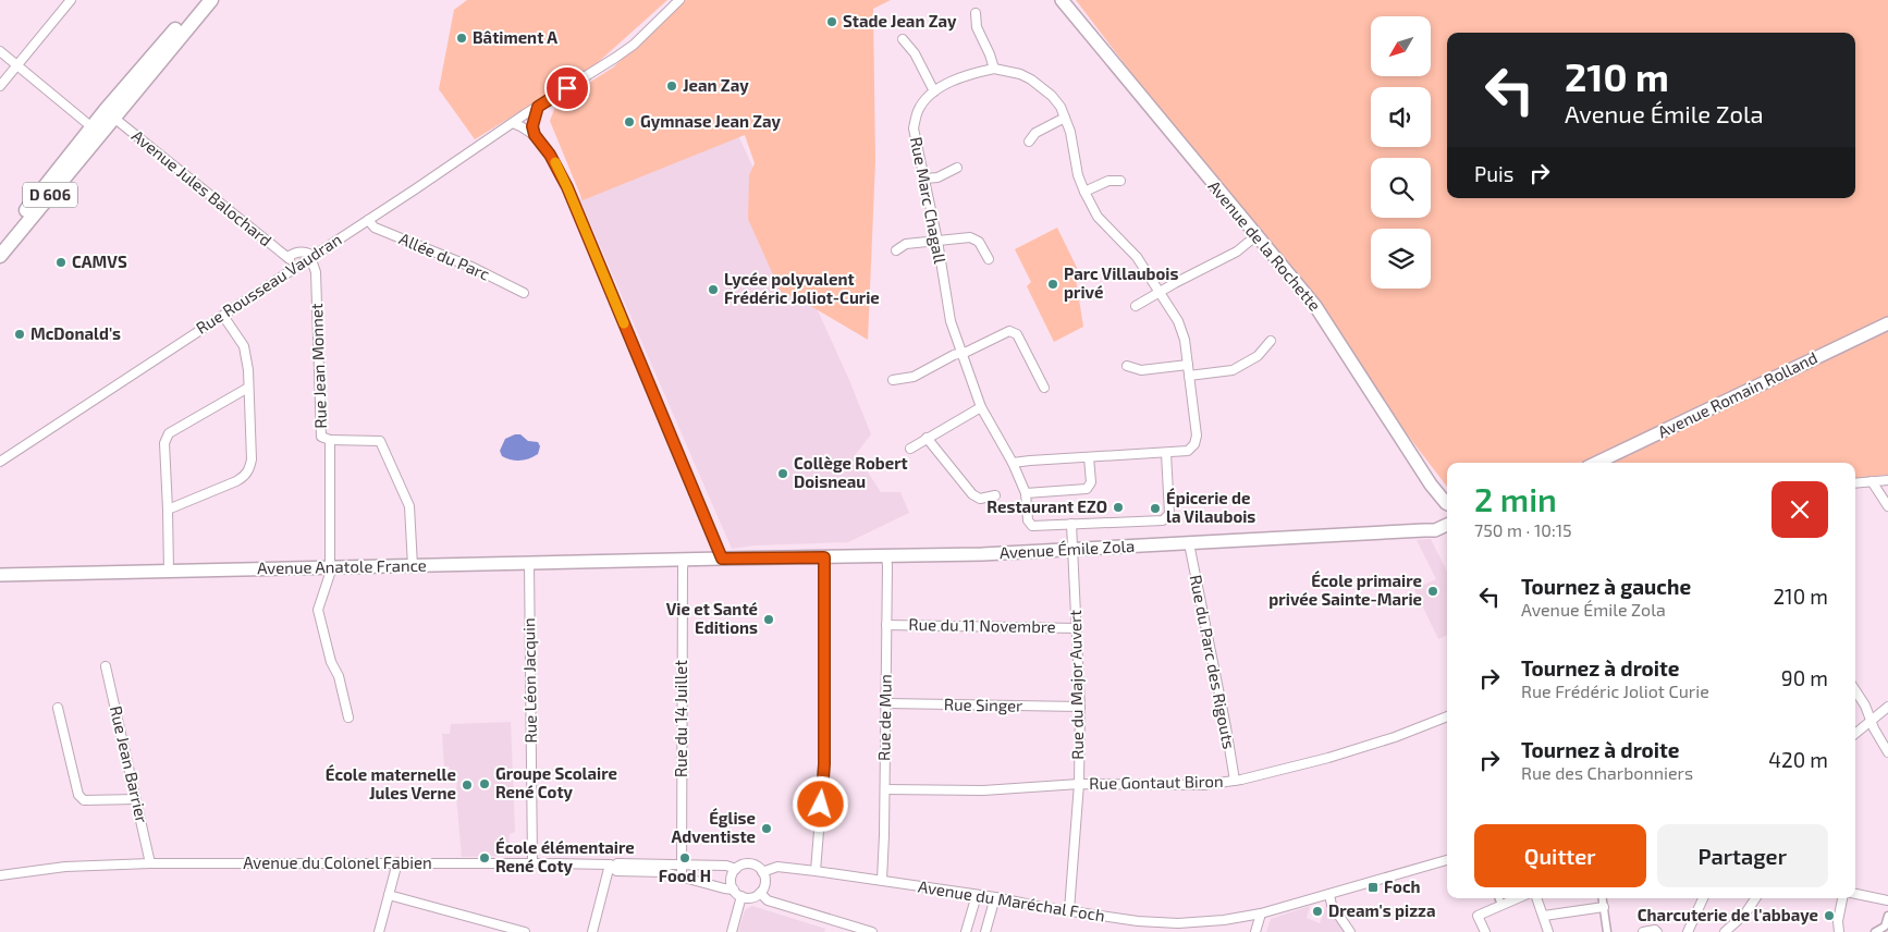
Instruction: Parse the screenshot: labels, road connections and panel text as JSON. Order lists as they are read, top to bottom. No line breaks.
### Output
{"streets":{"main road":["D 606","Avenue de la Rochette","Avenue Romain Rolland","Avenue Émile Zola","Avenue Anatole France"],"street":["Avenue Jules Balochard","Rue Marc Chagall","Allée du Parc","Rue Rousseau Vaudran","Rue Jean Monnet","Rue du 11 Novembre","Rue du Parc des Rigouts","Rue Léon Jacquin","Rue du Major Auvert","Rue Singer","Rue de Mun","Rue du 14 Juillet","Rue Jean Barrier","Rue Gontaut Biron","Avenue du Colonel Fabien","Avenue du Maréchal Foch"]},"crossings":[["Avenue Jules Balochard","D 606"],["Avenue Jules Balochard","Rue Rousseau Vaudran"],["Rue Marc Chagall","Rue du Major Auvert"],["Allée du Parc","Rue Rousseau Vaudran"],["Rue Rousseau Vaudran","Rue Jean Monnet"],["Rue Jean Monnet","Avenue Anatole France"],["Avenue Émile Zola","Avenue Anatole France"],["Avenue Émile Zola","Rue du Parc des Rigouts"],["Avenue Émile Zola","Rue du Major Auvert"],["Avenue Émile Zola","Rue de Mun"],["Avenue Émile Zola","Rue du 14 Juillet"],["Avenue Anatole France","Rue Léon Jacquin"],["Avenue Anatole France","Rue du 14 Juillet"],["Rue du 11 Novembre","Rue du Major Auvert"],["Rue du 11 Novembre","Rue de Mun"],["Rue du Parc des Rigouts","Rue Gontaut Biron"],["Rue Léon Jacquin","Avenue du Colonel Fabien"],["Rue du Major Auvert","Rue Singer"],["Rue du Major Auvert","Rue Gontaut Biron"],["Rue du Major Auvert","Avenue du Maréchal Foch"],["Rue Singer","Rue de Mun"],["Rue de Mun","Rue Gontaut Biron"],["Rue de Mun","Avenue du Maréchal Foch"],["Rue du 14 Juillet","Avenue du Colonel Fabien"],["Rue Jean Barrier","Avenue du Colonel Fabien"]],"places":{"other":["Stade Jean Zay","Bâtiment A","Jean Zay","Gymnase Jean Zay","CAMVS","Parc Villaubois privé","Lycée polyvalent Frédéric Joliot-Curie","McDonald's","Collège Robert Doisneau","Restaurant EZO","Épicerie de la Vilaubois","École primaire privée Sainte-Marie","Vie et Santé Editions","Groupe Scolaire René Coty","École maternelle Jules Verne","Église Adventiste","École élémentaire René Coty","Food H","Dream's pizza","Charcuterie de l'abbaye"],"transit":["Foch"]},"north":"bottom left","page":{"turn":["210 m","Avenue Émile Zola"],"then":"Puis","heading":["2 min","750 m · 10:15"],"list":[{"name":"Tournez à gauche","note":"Avenue Émile Zola","value":"210 m"},{"name":"Tournez à droite","note":"Rue Frédéric Joliot Curie","value":"90 m"},{"name":"Tournez à droite","note":"Rue des Charbonniers","value":"420 m"}],"buttons":["Quitter","Partager"]}}
